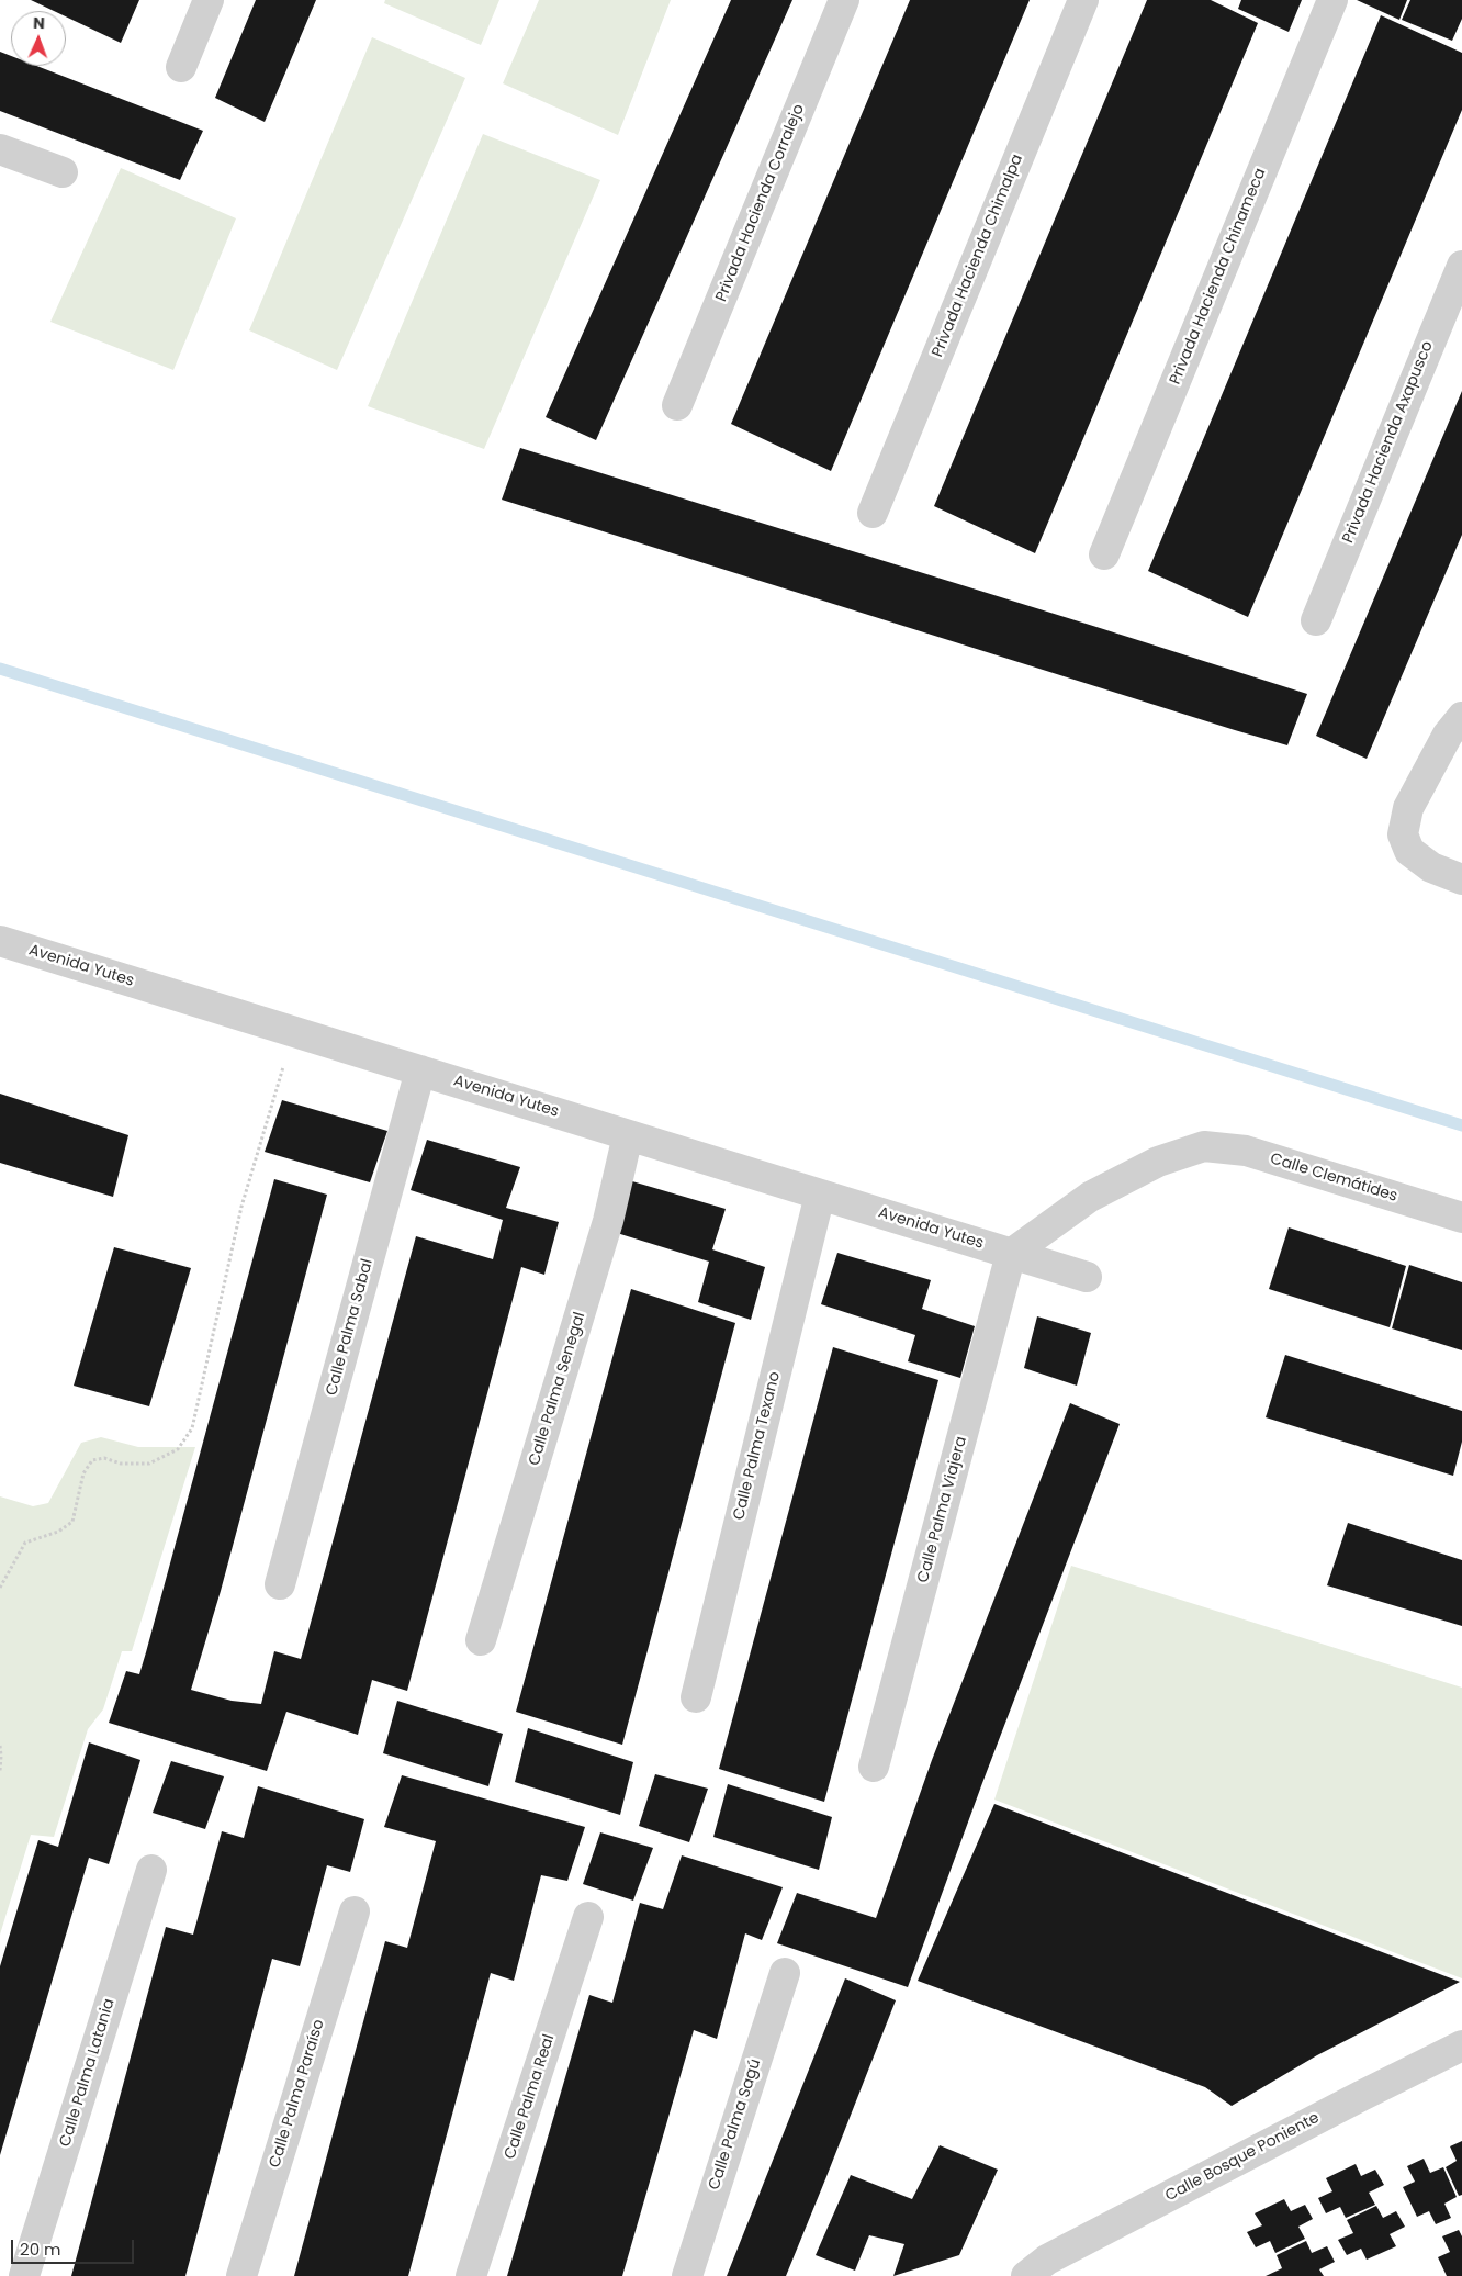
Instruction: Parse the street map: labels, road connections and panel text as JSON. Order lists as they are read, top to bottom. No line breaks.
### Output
{"streets":{"street":["Privada Hacienda Corralejo","Privada Hacienda Chimalpa","Privada Hacienda Chinameca","Privada Hacienda Axapusco","Avenida Yutes","Calle Clemátides","Calle Palma Sabal","Calle Palma Senegal","Calle Palma Texano","Calle Palma Viajera","Calle Palma Latania","Calle Palma Paraíso","Calle Palma Real","Calle Palma Sagú","Calle Bosque Poniente"]},"crossings":[["Avenida Yutes","Calle Clemátides"],["Avenida Yutes","Calle Palma Sabal"],["Avenida Yutes","Calle Palma Senegal"],["Avenida Yutes","Calle Palma Texano"],["Avenida Yutes","Calle Palma Viajera"],["Calle Clemátides","Calle Palma Viajera"]],"scale_bar":"20 m","north":"top"}
